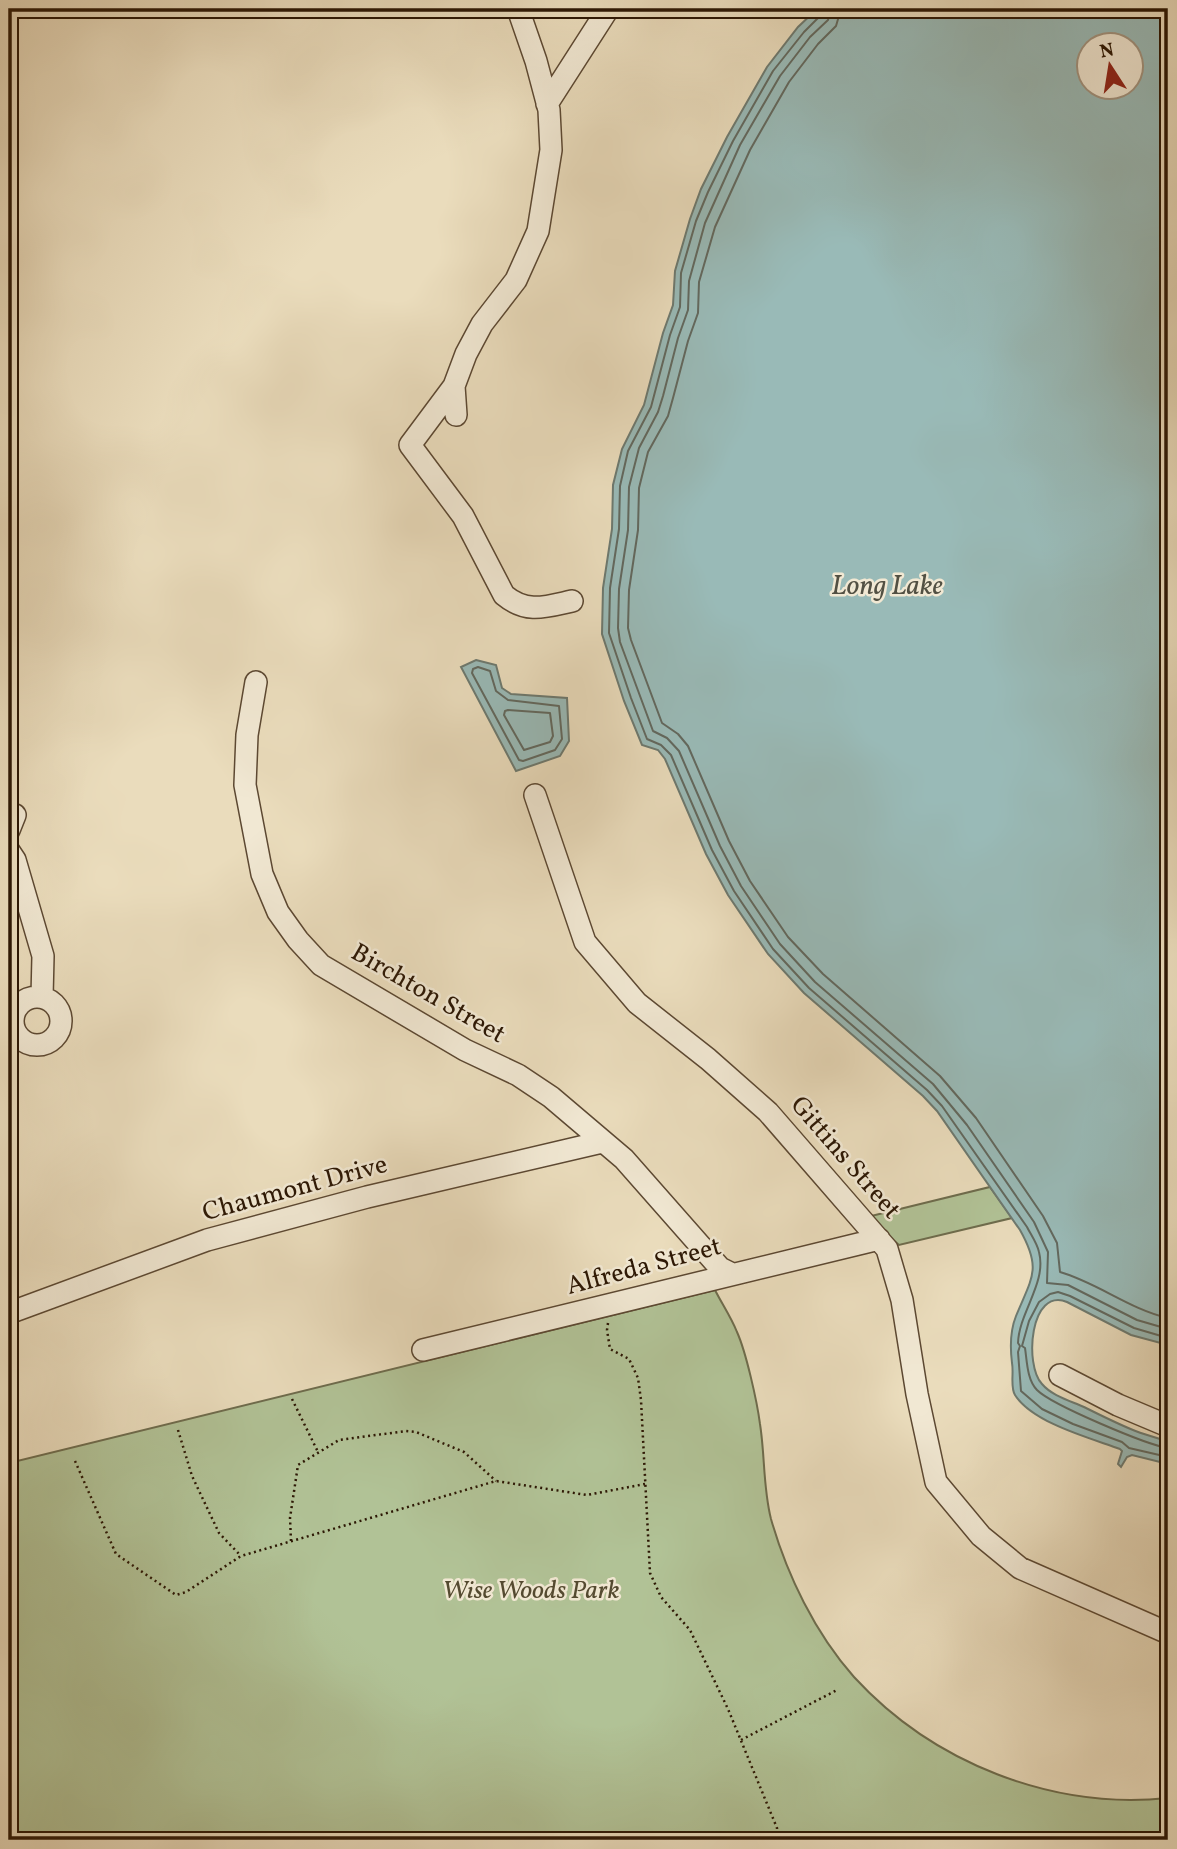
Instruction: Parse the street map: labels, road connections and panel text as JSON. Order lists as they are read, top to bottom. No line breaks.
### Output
{"streets":{"street":["Birchton Street","Gittins Street","Chaumont Drive","Alfreda Street"]},"crossings":[["Birchton Street","Chaumont Drive"],["Birchton Street","Alfreda Street"],["Gittins Street","Alfreda Street"]],"water":["Long Lake"],"parks":["Wise Woods Park"],"north":"top"}
